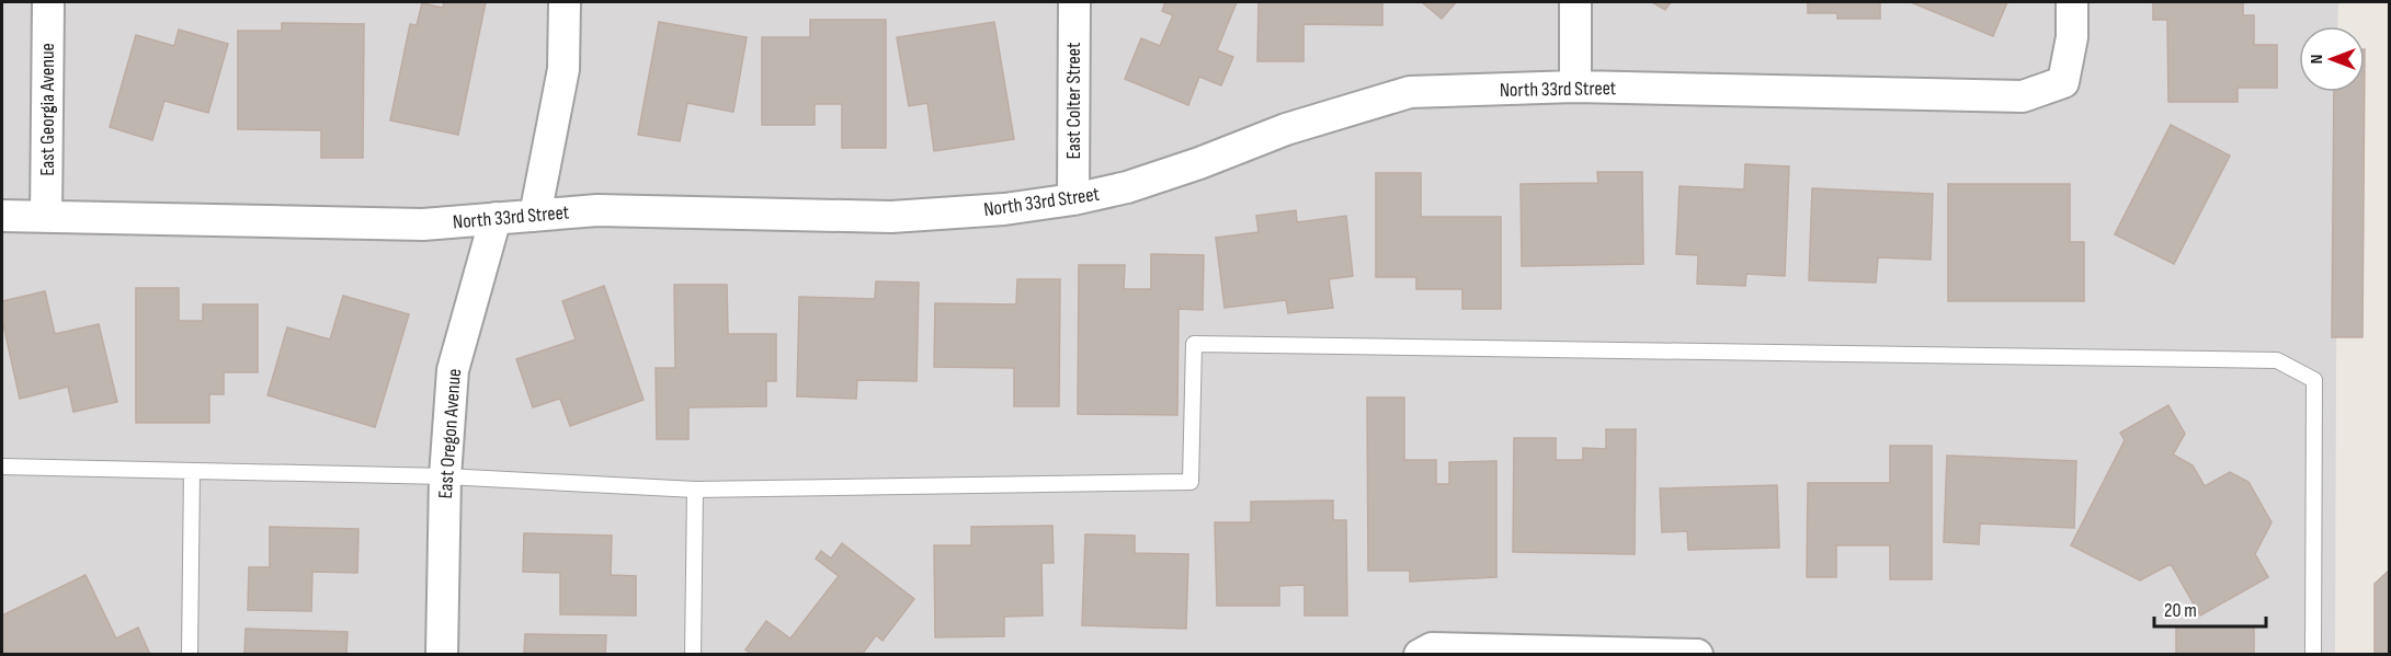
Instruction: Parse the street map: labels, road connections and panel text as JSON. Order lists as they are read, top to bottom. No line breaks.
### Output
{"streets":{"street":["North 33rd Street","East Colter Street","East Georgia Avenue","East Oregon Avenue"]},"crossings":[["North 33rd Street","East Colter Street"],["North 33rd Street","East Georgia Avenue"],["North 33rd Street","East Oregon Avenue"]],"scale_bar":"20 m","north":"left"}
